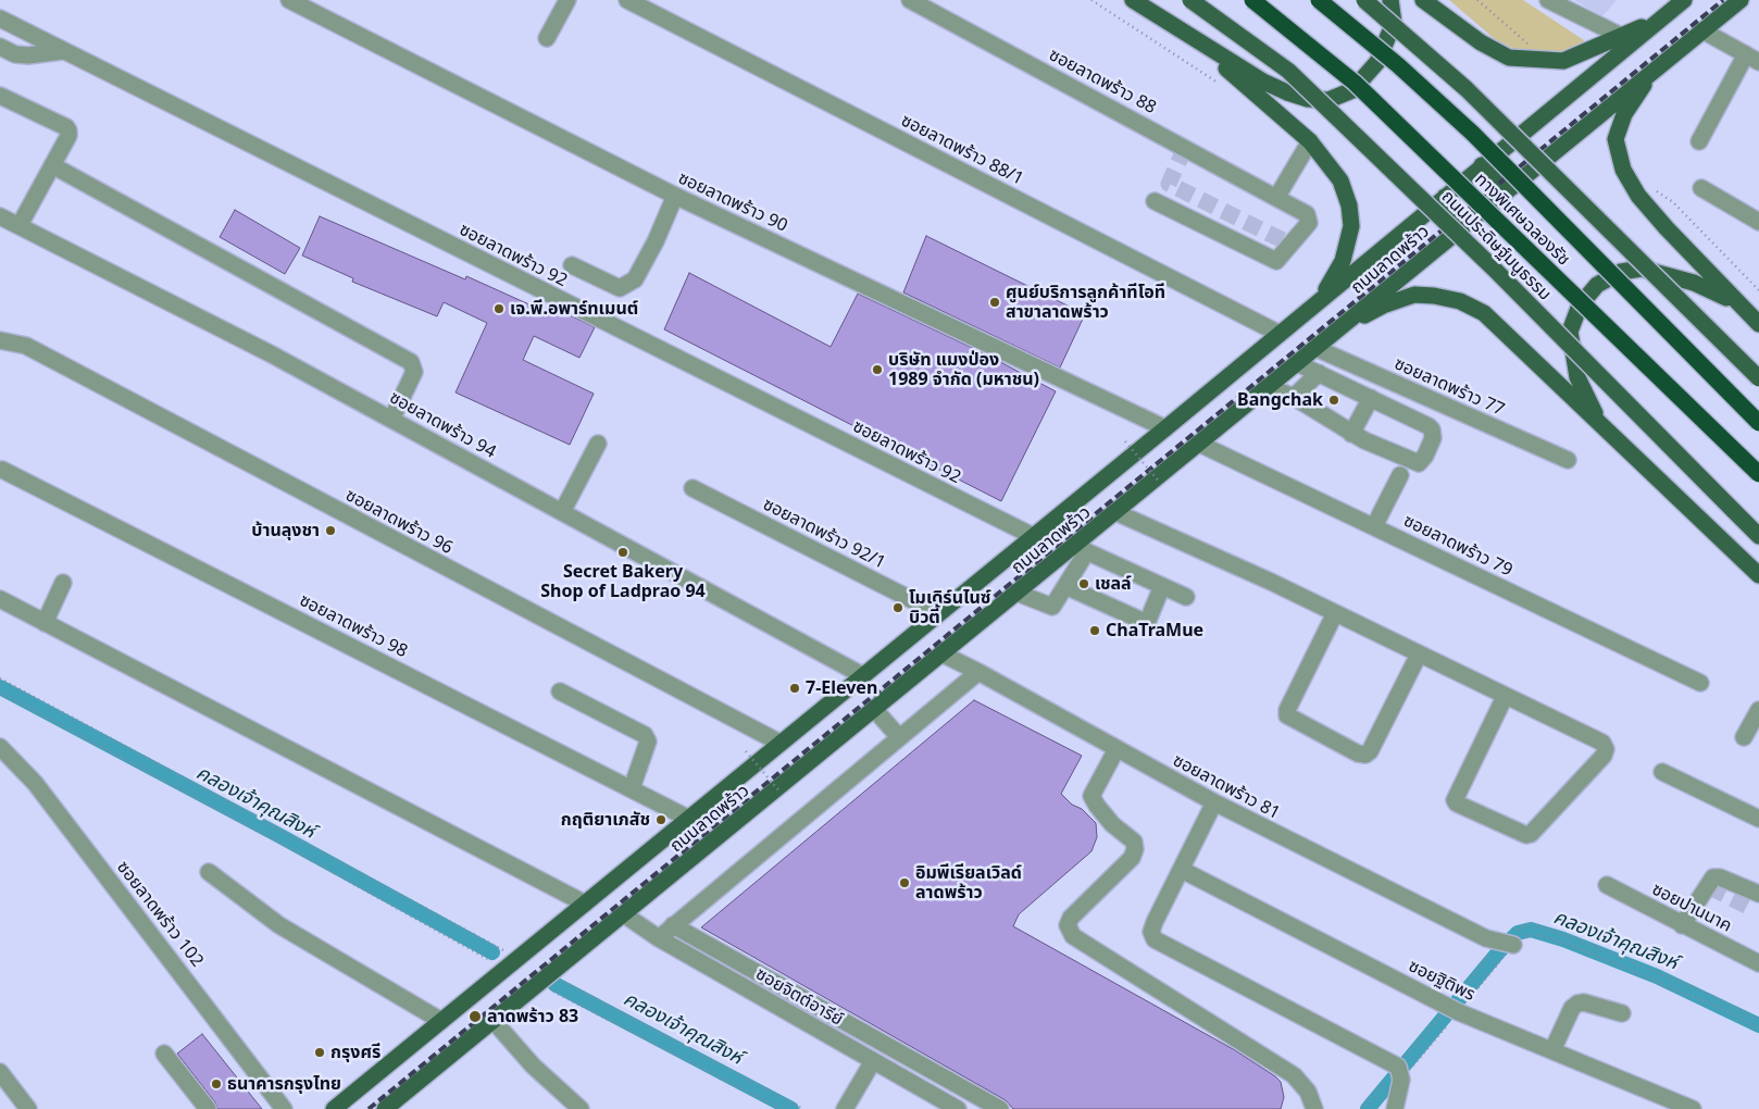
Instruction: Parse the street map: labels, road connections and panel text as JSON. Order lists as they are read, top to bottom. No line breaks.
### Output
{"streets":{"highway":["ทางพิเศษฉลองรัช"],"main road":["ถนนประดิษฐ์มนูธรรม","ถนนลาดพร้าว"],"street":["ซอยลาดพร้าว 88","ซอยลาดพร้าว 88/1","ซอยลาดพร้าว 90","ซอยลาดพร้าว 92","ซอยลาดพร้าว 77","ซอยลาดพร้าว 94","ซอยลาดพร้าว 96","ซอยลาดพร้าว 92/1","ซอยลาดพร้าว 79","ซอยลาดพร้าว 98","ซอยลาดพร้าว 81","ซอยปานนาค","ซอยลาดพร้าว 102","ซอยฐิติพร","ซอยจิตต์อารีย์"]},"crossings":[["ซอยลาดพร้าว 88/1","ถนนลาดพร้าว"],["ซอยลาดพร้าว 90","ถนนลาดพร้าว"],["ซอยลาดพร้าว 92","ถนนลาดพร้าว"],["ถนนลาดพร้าว","ซอยลาดพร้าว 77"],["ถนนลาดพร้าว","ซอยลาดพร้าว 94"],["ถนนลาดพร้าว","ซอยลาดพร้าว 96"],["ถนนลาดพร้าว","ซอยลาดพร้าว 92/1"],["ถนนลาดพร้าว","ซอยลาดพร้าว 79"],["ถนนลาดพร้าว","ซอยลาดพร้าว 98"],["ถนนลาดพร้าว","ซอยลาดพร้าว 81"],["ถนนลาดพร้าว","ซอยจิตต์อารีย์"]],"water":["คลองเจ้าคุณสิงห์"],"places":["ศูนย์บริการลูกค้าทีโอที สาขาลาดพร้าว","เจ.พี.อพาร์ทเมนต์","บริษัท แมงป่อง 1989 จำกัด (มหาชน)","Bangchak","บ้านลุงชา","Secret Bakery Shop of Ladprao 94","เชลล์","โมเดิร์นไนซ์ บิวตี้","ChaTraMue","7-Eleven","กฤติยาเภสัช","อิมพีเรียลเวิลด์ ลาดพร้าว","ลาดพร้าว 83","กรุงศรี","ธนาคารกรุงไทย"]}
